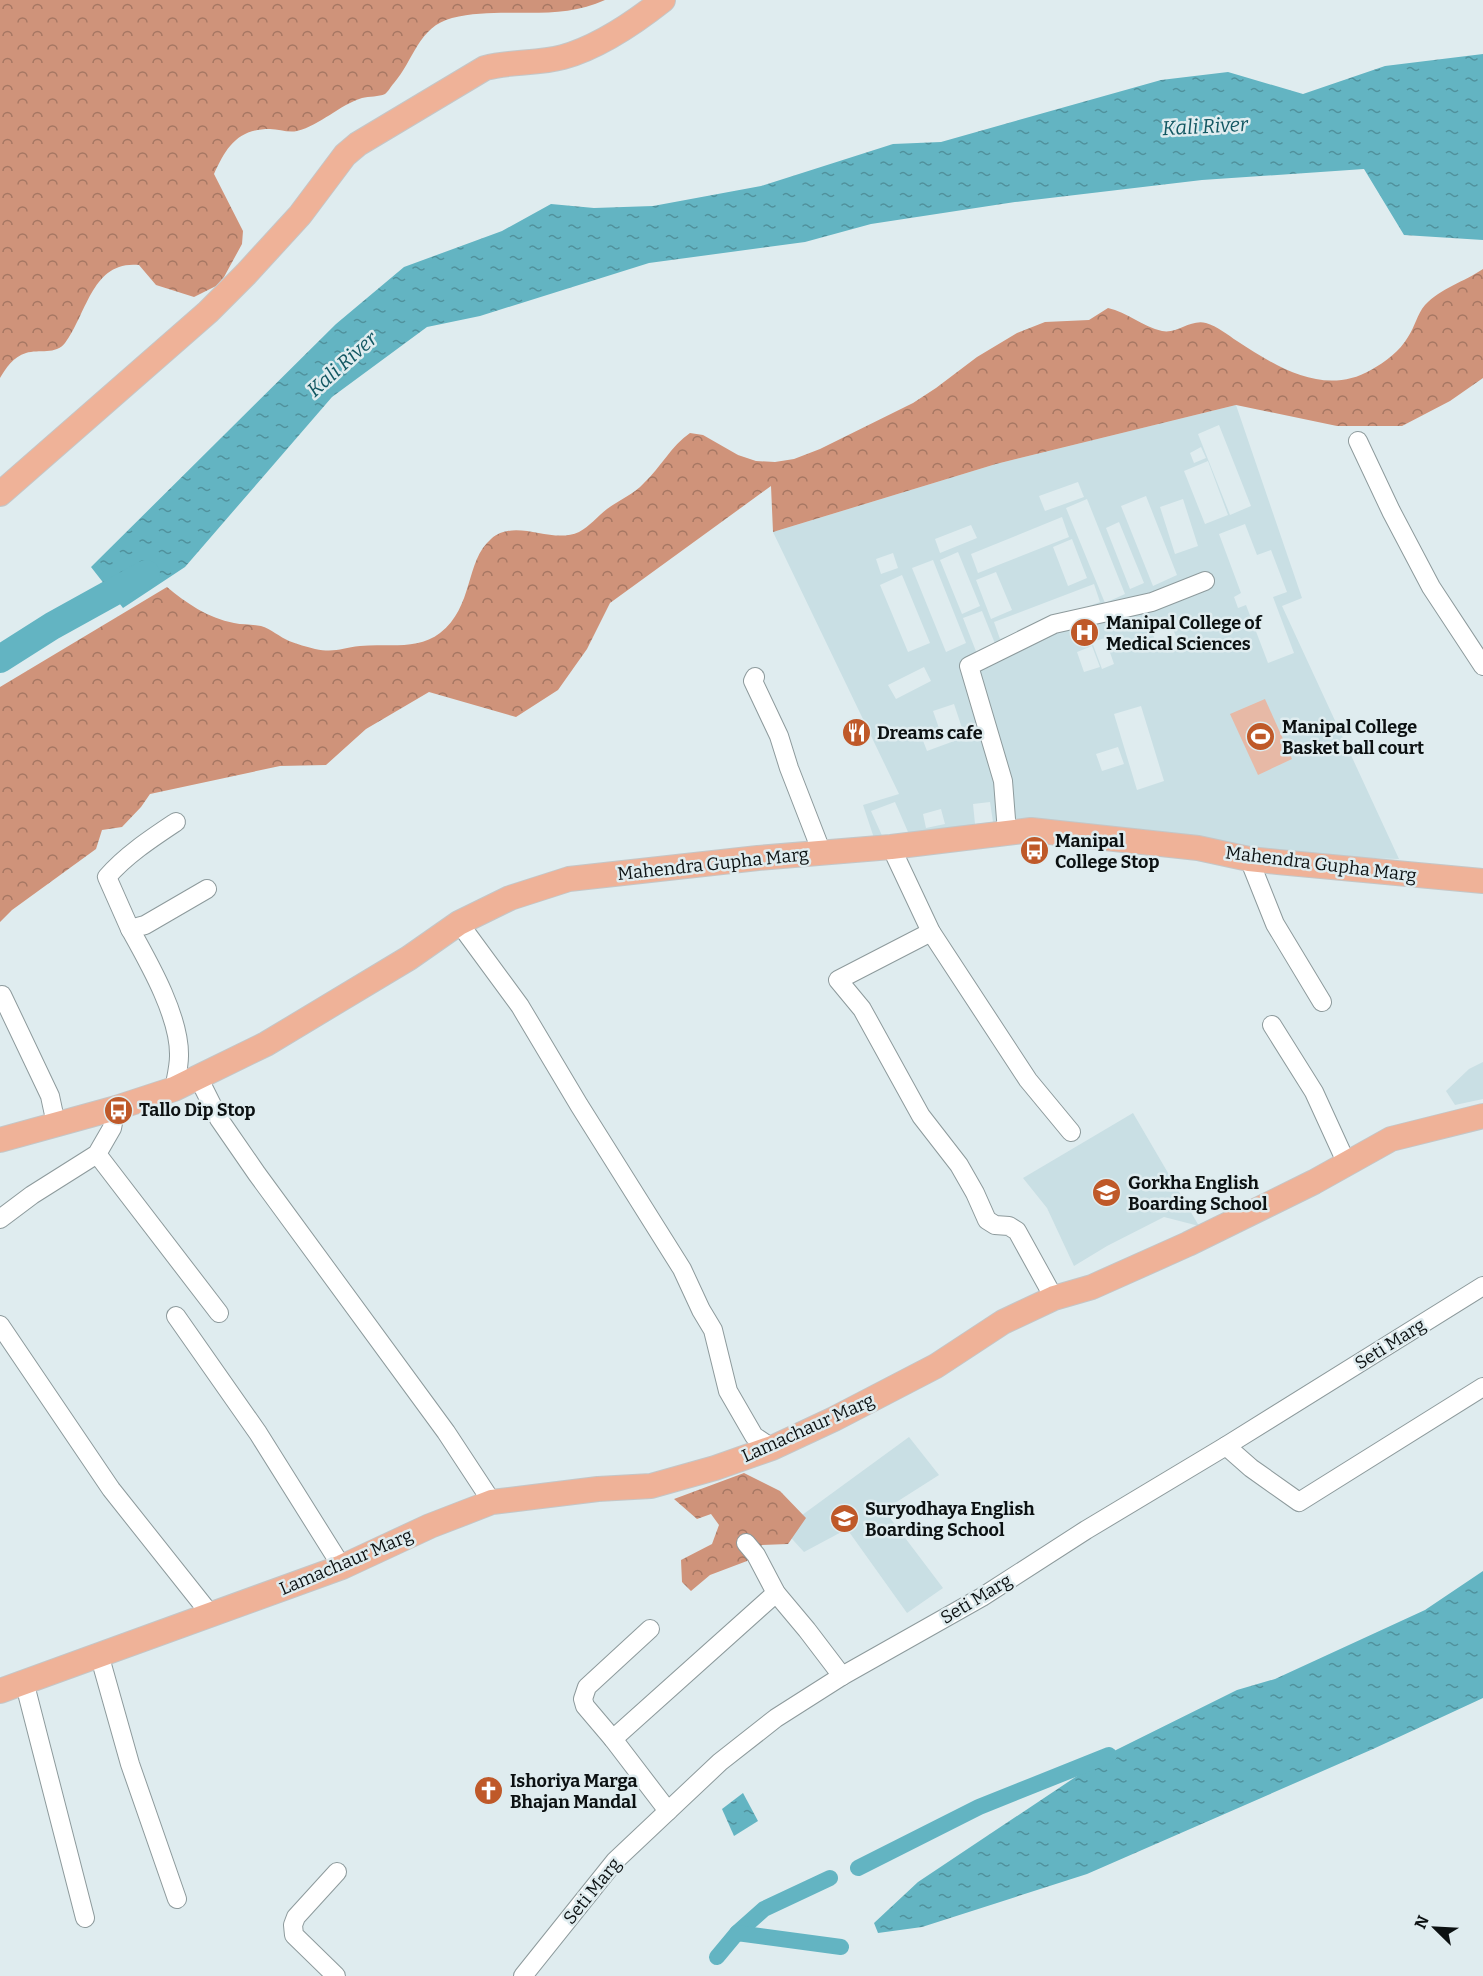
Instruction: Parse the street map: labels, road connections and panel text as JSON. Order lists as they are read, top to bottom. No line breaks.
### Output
{"streets":{"main road":["Mahendra Gupha Marg","Lamachaur Marg"],"street":["Seti Marg"]},"water":["Kali River"],"places":{"hospital":["Manipal College of Medical Sciences"],"restaurant":["Dreams cafe"],"sports":["Manipal College Basket ball court"],"bus stop":["Manipal College Stop","Tallo Dip Stop"],"school or university":["Gorkha English Boarding School","Suryodhaya English Boarding School"],"church":["Ishoriya Marga Bhajan Mandal"]},"north":"top left"}
